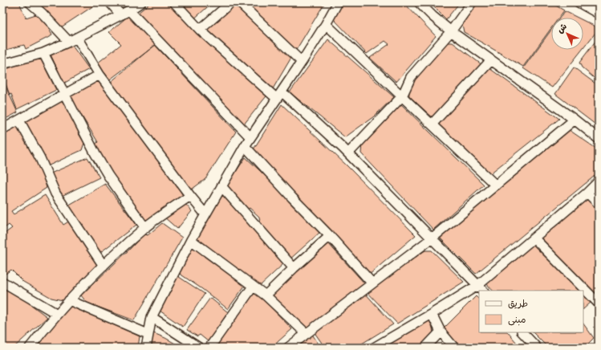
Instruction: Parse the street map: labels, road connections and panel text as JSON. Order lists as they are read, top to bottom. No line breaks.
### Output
{"legend":["طريق","مبنى"],"north":"top left"}
